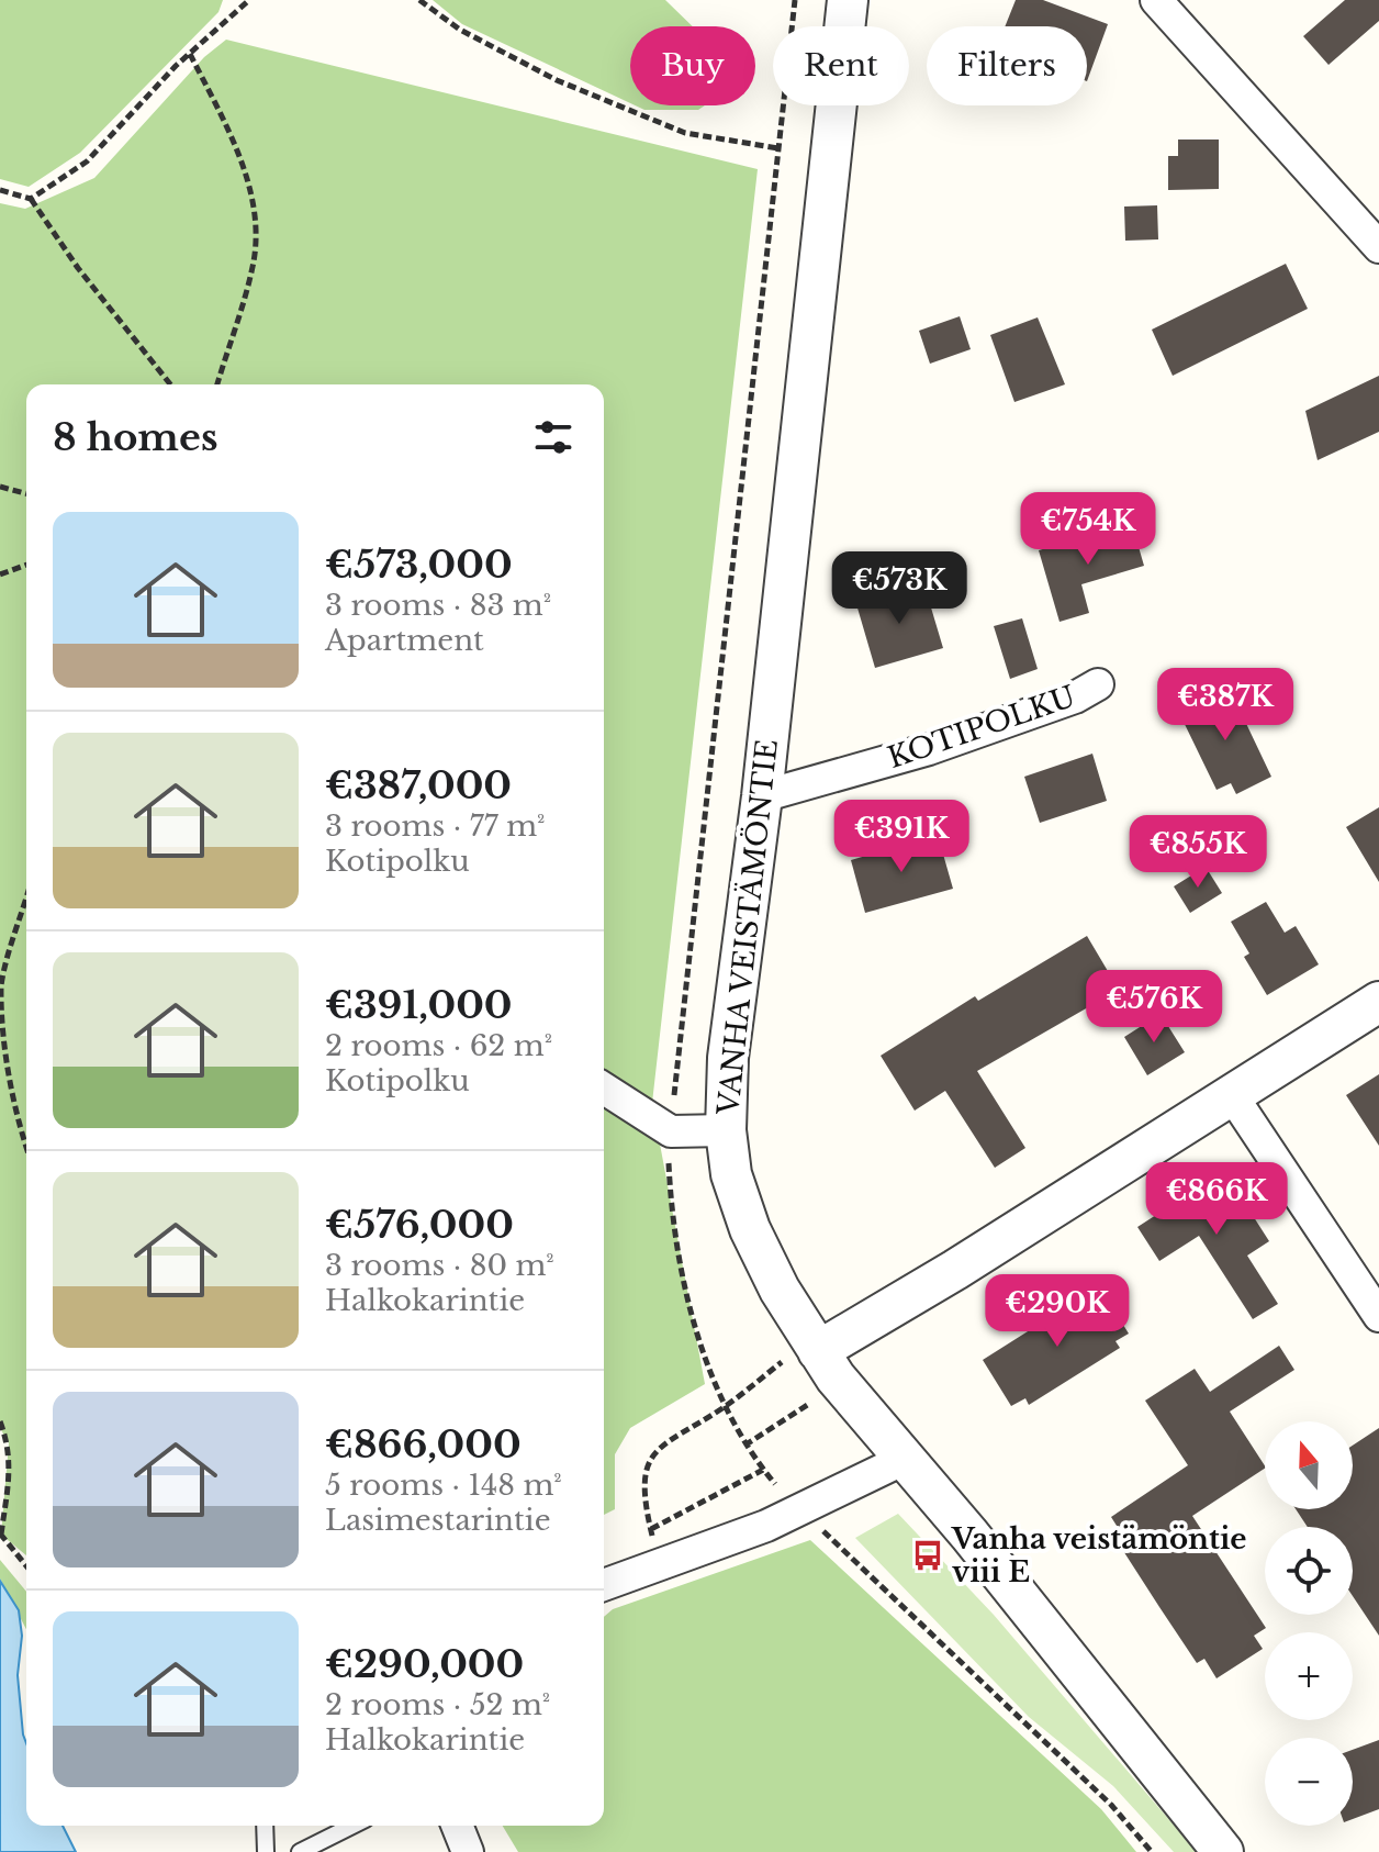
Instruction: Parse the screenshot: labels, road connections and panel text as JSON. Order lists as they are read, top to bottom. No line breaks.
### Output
{"streets":{"street":["KOTIPOLKU","VANHA VEISTÄMÖNTIE"]},"crossings":[["KOTIPOLKU","VANHA VEISTÄMÖNTIE"]],"places":{"bus stop":["Vanha veistämöntie viii E"]},"north":"top","page":{"chip":["Buy","Rent","Filters"],"heading":"8 homes","list":[{"name":"€573,000","note":"3 rooms · 83 m² · Apartment"},{"name":"€387,000","note":"3 rooms · 77 m² · Kotipolku"},{"name":"€391,000","note":"2 rooms · 62 m² · Kotipolku"},{"name":"€576,000","note":"3 rooms · 80 m² · Halkokarintie"},{"name":"€866,000","note":"5 rooms · 148 m² · Lasimestarintie"},{"name":"€290,000","note":"2 rooms · 52 m² · Halkokarintie"}],"price":["€754K","€573K","€387K","€391K","€855K","€576K","€866K","€290K"],"map_buttons":["+","−"]}}
